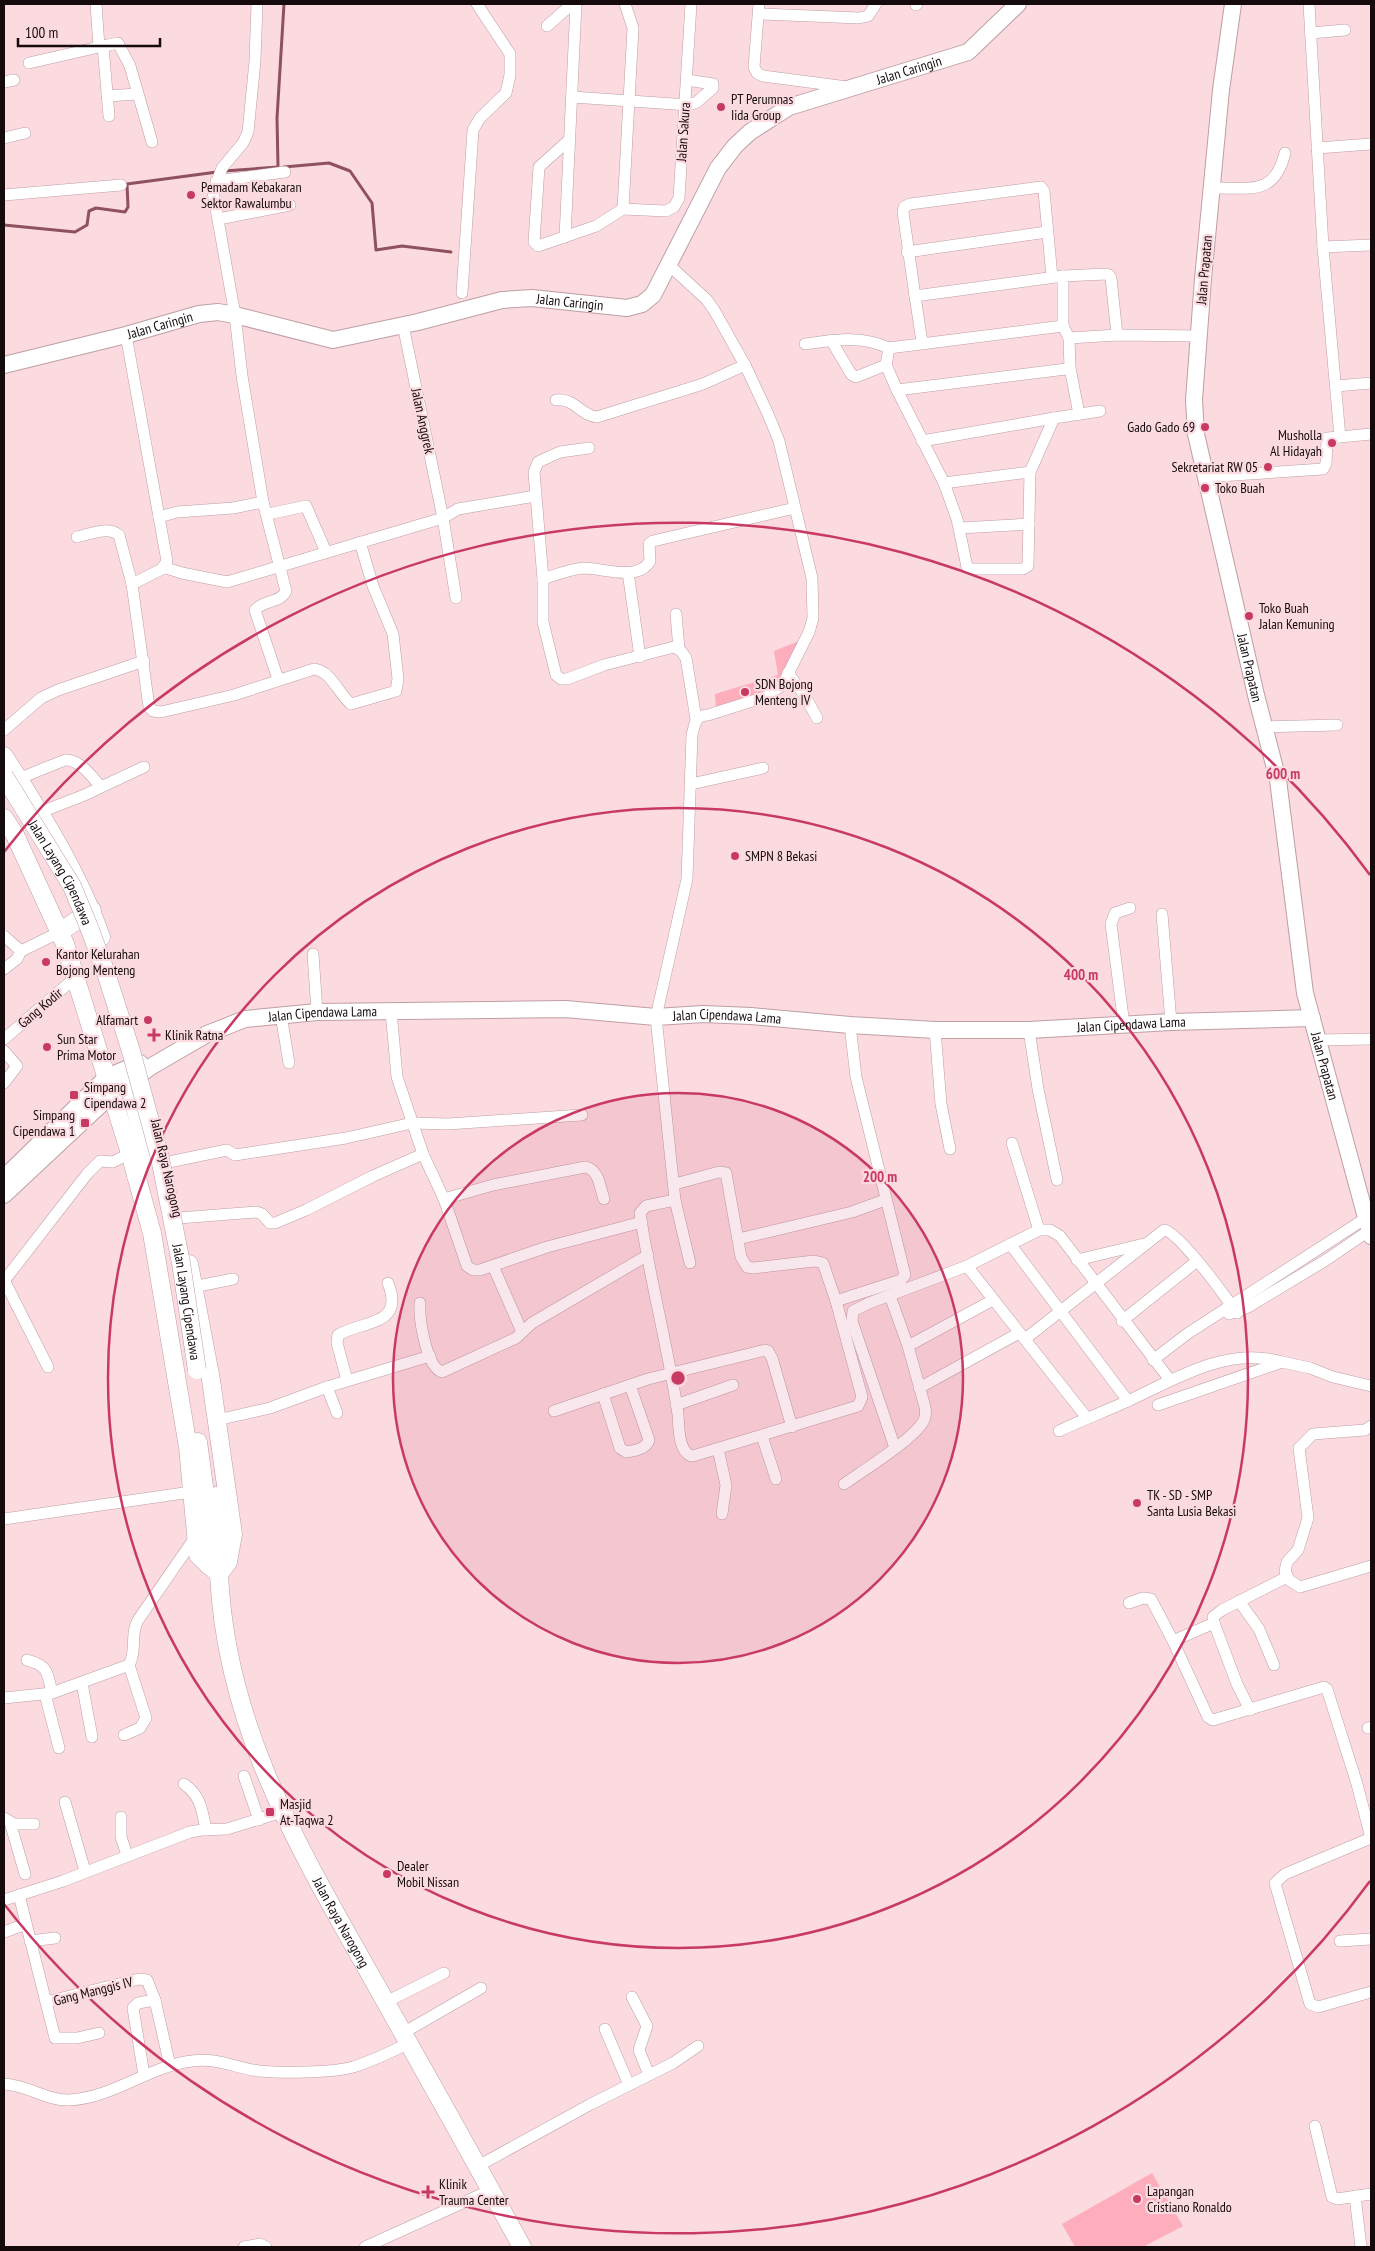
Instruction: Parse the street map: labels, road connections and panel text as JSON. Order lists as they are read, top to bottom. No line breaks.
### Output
{"streets":{"main road":["Jalan Caringin","Jalan Prapatan","Jalan Layang Cipendawa","Jalan Cipendawa Lama","Jalan Raya Narogong"],"street":["Jalan Sakura","Jalan Anggrek","Gang Kodir","Gang Manggis IV"]},"crossings":[["Jalan Caringin","Jalan Anggrek"],["Jalan Prapatan","Jalan Cipendawa Lama"],["Jalan Layang Cipendawa","Jalan Raya Narogong"],["Gang Kodir","Jalan Raya Narogong"],["Jalan Cipendawa Lama","Jalan Raya Narogong"]],"places":{"other":["PT Perumnas Iida Group","Pemadam Kebakaran Sektor Rawalumbu","Gado Gado 69","Musholla Al Hidayah","Sekretariat RW 05","Toko Buah","Toko Buah Jalan Kemuning","SDN Bojong Menteng IV","SMPN 8 Bekasi","Kantor Kelurahan Bojong Menteng","Alfamart","Sun Star Prima Motor","TK - SD - SMP Santa Lusia Bekasi","Dealer Mobil Nissan","Lapangan Cristiano Ronaldo"],"health":["Klinik Ratna","Klinik Trauma Center"],"transit":["Simpang Cipendawa 2","Simpang Cipendawa 1","Masjid At-Taqwa 2"]},"scale_bar":"100 m","rings":["600 m","400 m","200 m"]}
